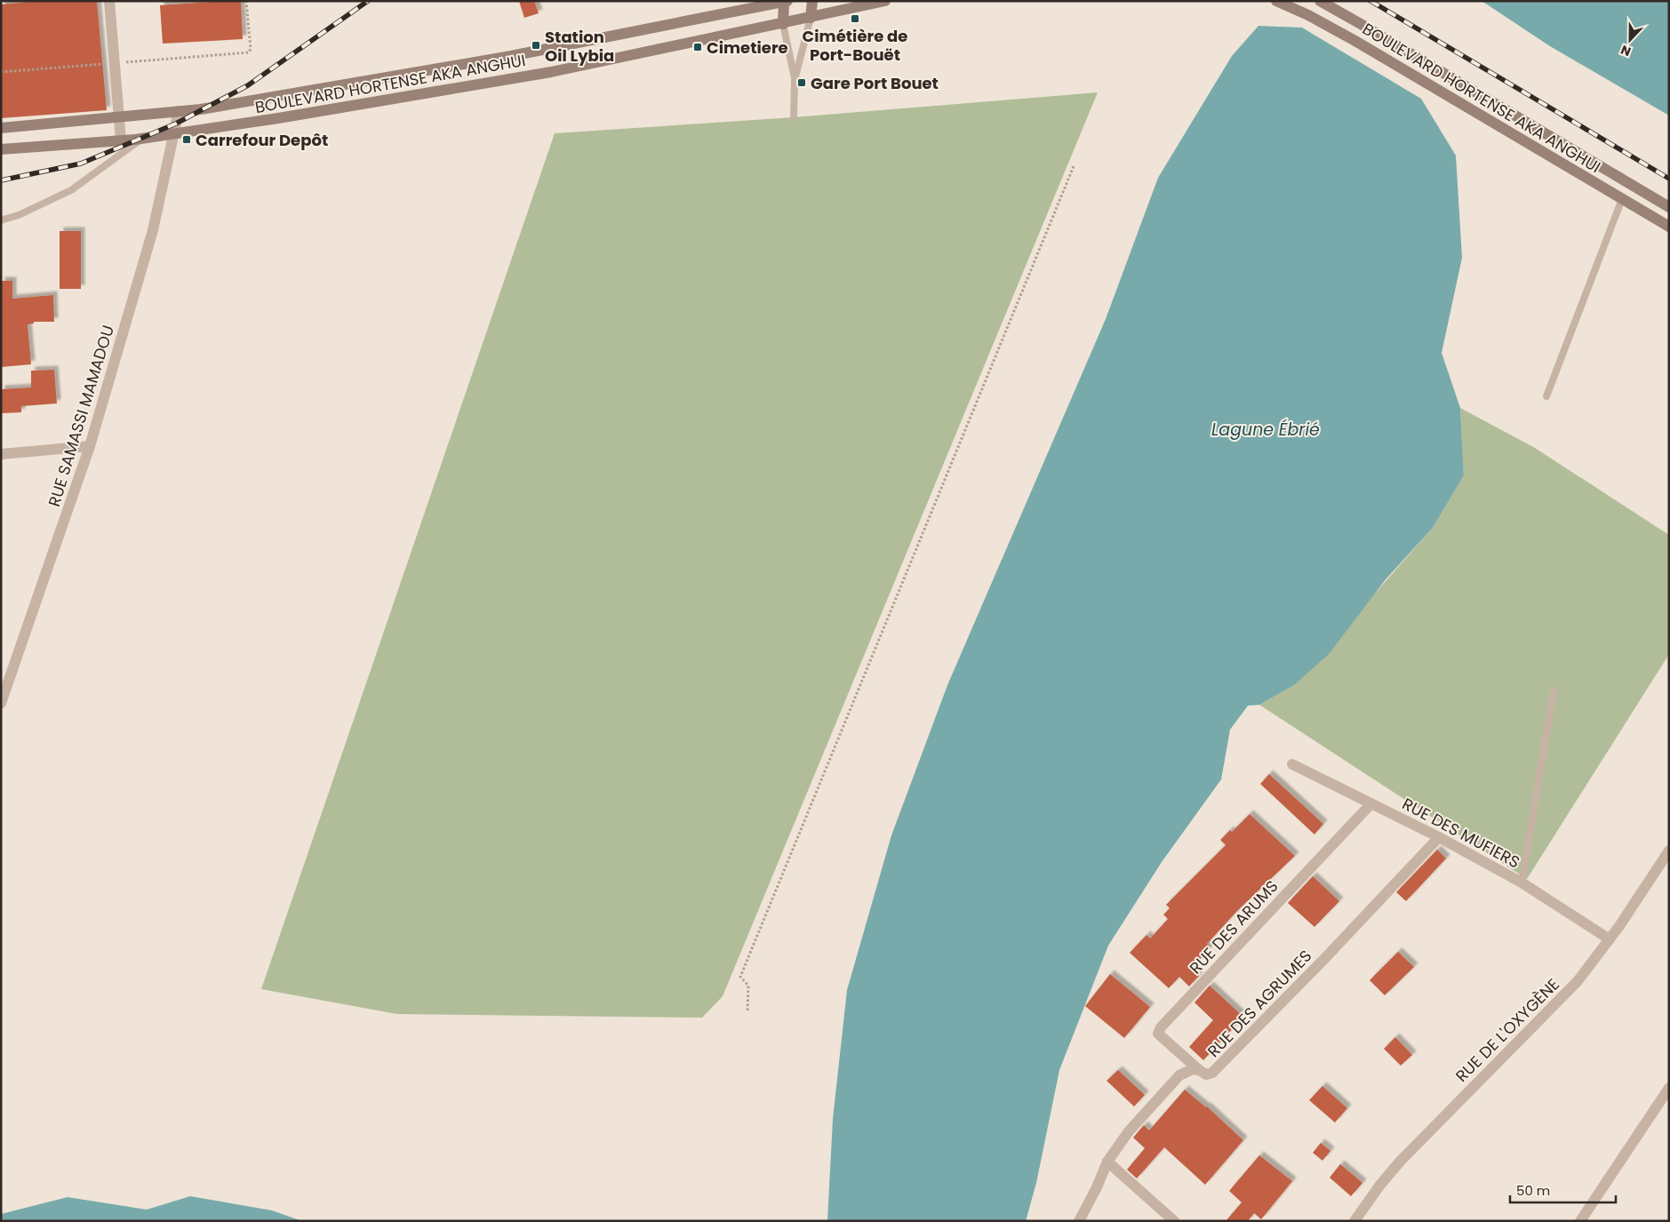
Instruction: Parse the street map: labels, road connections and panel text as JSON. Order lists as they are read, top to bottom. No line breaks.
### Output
{"streets":{"main road":["BOULEVARD HORTENSE AKA ANGHUI"],"street":["RUE SAMASSI MAMADOU","RUE DES MUFIERS","RUE DES ARUMS","RUE DES AGRUMES","RUE DE L'OXYGÈNE"]},"crossings":[["BOULEVARD HORTENSE AKA ANGHUI","RUE SAMASSI MAMADOU"],["RUE DES MUFIERS","RUE DES ARUMS"],["RUE DES MUFIERS","RUE DES AGRUMES"],["RUE DES MUFIERS","RUE DE L'OXYGÈNE"],["RUE DES ARUMS","RUE DES AGRUMES"]],"water":["Lagune Ébrié"],"places":{"transit":["Cimétière de Port-Bouët","Station Oil Lybia","Cimetiere","Gare Port Bouet","Carrefour Depôt"]},"scale_bar":"50 m","north":"bottom"}
